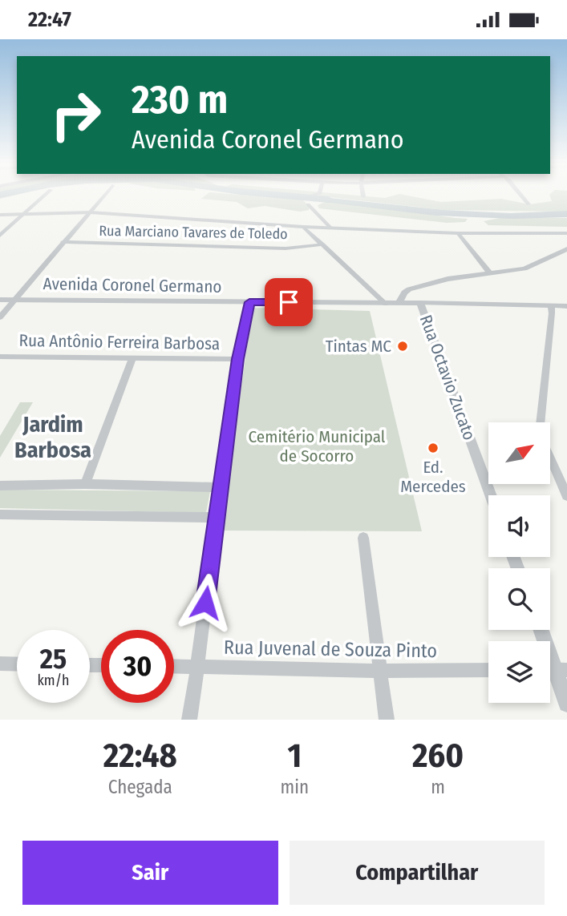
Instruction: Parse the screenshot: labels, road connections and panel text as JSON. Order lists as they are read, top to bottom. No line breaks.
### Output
{"streets":{"street":["Rua Marciano Tavares de Toledo","Avenida Coronel Germano","Rua Antônio Ferreira Barbosa","Rua Octavio Zucato","Rua Juvenal de Souza Pinto"]},"crossings":[["Avenida Coronel Germano","Rua Octavio Zucato"]],"districts":["Jardim Barbosa"],"parks":["Cemitério Municipal de Socorro"],"places":["Tintas MC","Ed. Mercedes"],"north":"top right","page":{"status":"22:47","turn":["230 m","Avenida Coronel Germano"],"speed":"25 km/h","limit":"30","eta":["22:48","Chegada","1","min","260","m"],"buttons":["Sair","Compartilhar"]}}
